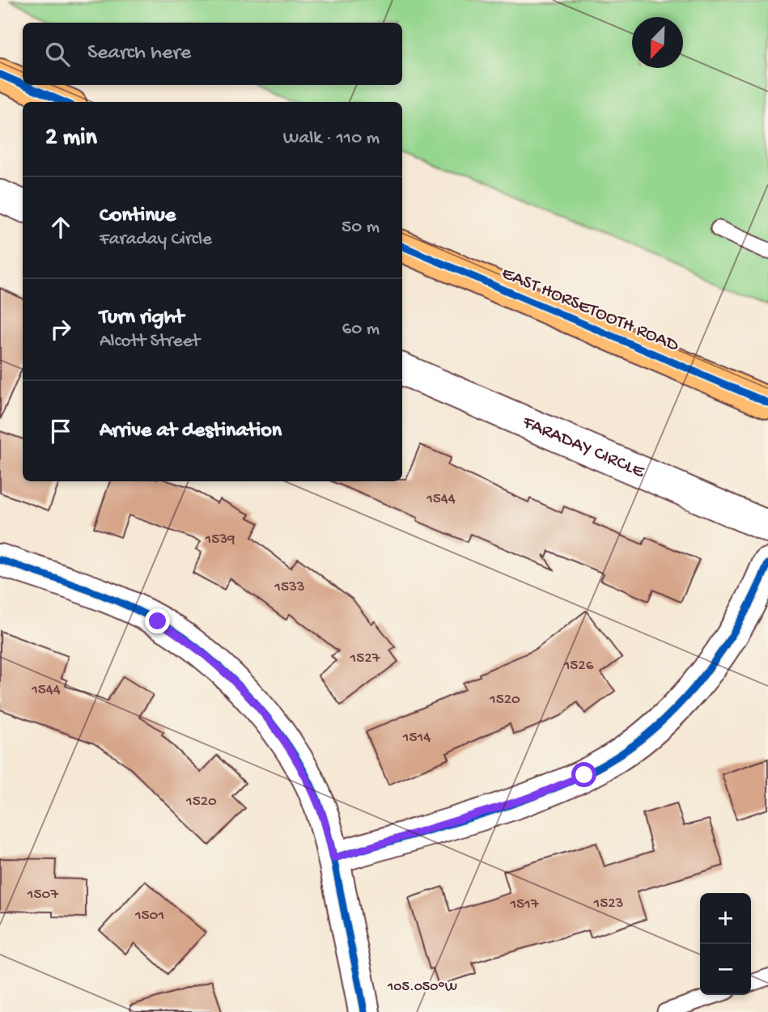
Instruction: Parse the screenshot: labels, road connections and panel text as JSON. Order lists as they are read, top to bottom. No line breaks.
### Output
{"streets":{"main road":["EAST HORSETOOTH ROAD"],"street":["FARADAY CIRCLE"]},"house_numbers":["1544","1539","1533","1527","1526","1544","1520","1514","1520","1507","1523","1517","1501"],"north":"bottom left","page":{"search":"Search here","heading":["2 min","Walk · 110 m"],"list":[["Continue","Faraday Circle","50 m"],["Turn right","Alcott Street","60 m"],"Arrive at destination"],"map_buttons":["+","−"]},"coordinates":["105.050°W"]}
